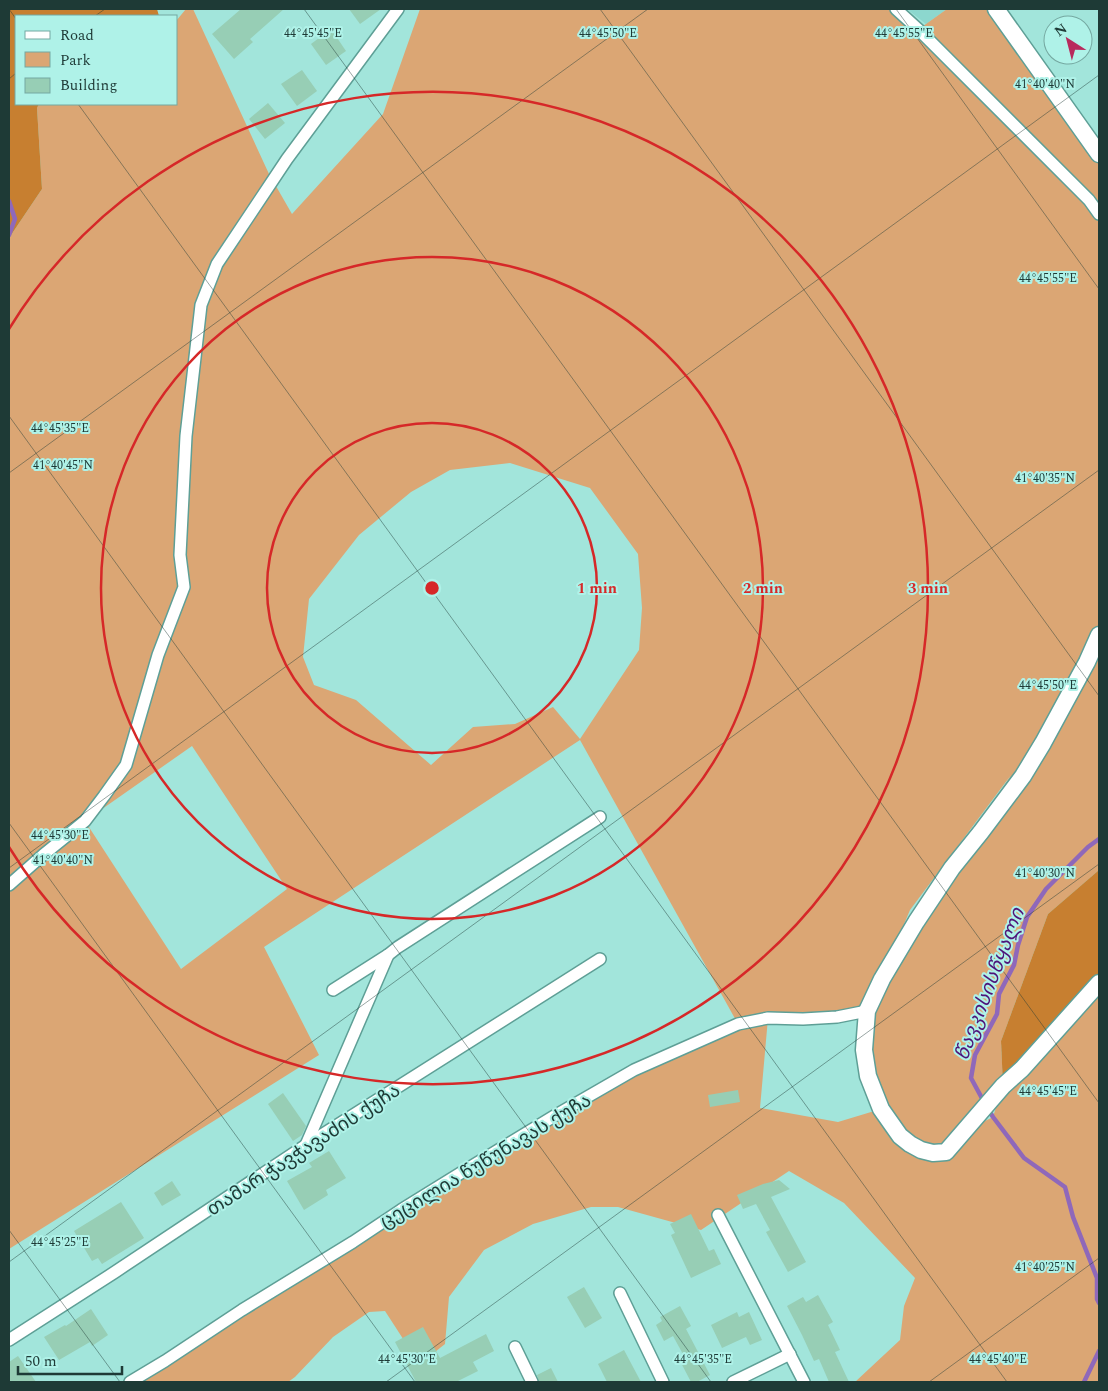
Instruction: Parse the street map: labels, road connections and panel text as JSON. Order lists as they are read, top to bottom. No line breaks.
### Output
{"streets":{"street":["თამარ ჭავჭავაძის ქუჩა","ცეცილია წუწუნავას ქუჩა"]},"water":["წავკისისწყალი"],"legend":["Road","Park","Building"],"scale_bar":"50 m","north":"top left","coordinates":["44°45'45\"E","44°45'50\"E","44°45'55\"E","41°40'40\"N","44°45'35\"E","41°40'45\"N","41°40'35\"N","44°45'30\"E","41°40'30\"N","44°45'25\"E","41°40'25\"N","44°45'40\"E"],"rings":["1 min","2 min","3 min"]}
